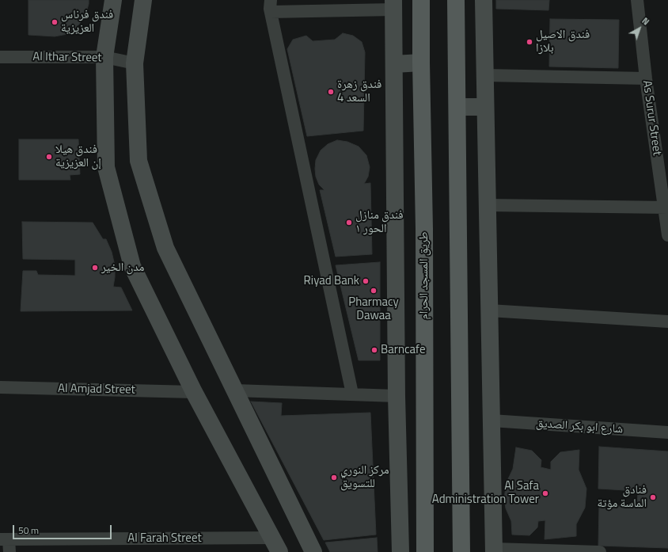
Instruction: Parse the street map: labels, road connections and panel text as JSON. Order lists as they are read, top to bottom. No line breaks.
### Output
{"streets":{"main road":["طريق المسجد الحرام"],"street":["Al Ithar Street","As Surur Street","Al Amjad Street","شارع ابو بكر الصديق","Al Farah Street"]},"places":["فندق فرناس العزيزية","فندق الاصيل بلازا","فندق زهرة السعد 4","فندق هيلا إن العزيزية","فندق منازل الحور ١","مدن الخير","Riyad Bank","Pharmacy Dawaa","Barncafe","مركز النوري للتسويق","Al Safa Administration Tower","فنادق الماسة مؤتة"],"scale_bar":"50 m","north":"top right"}
